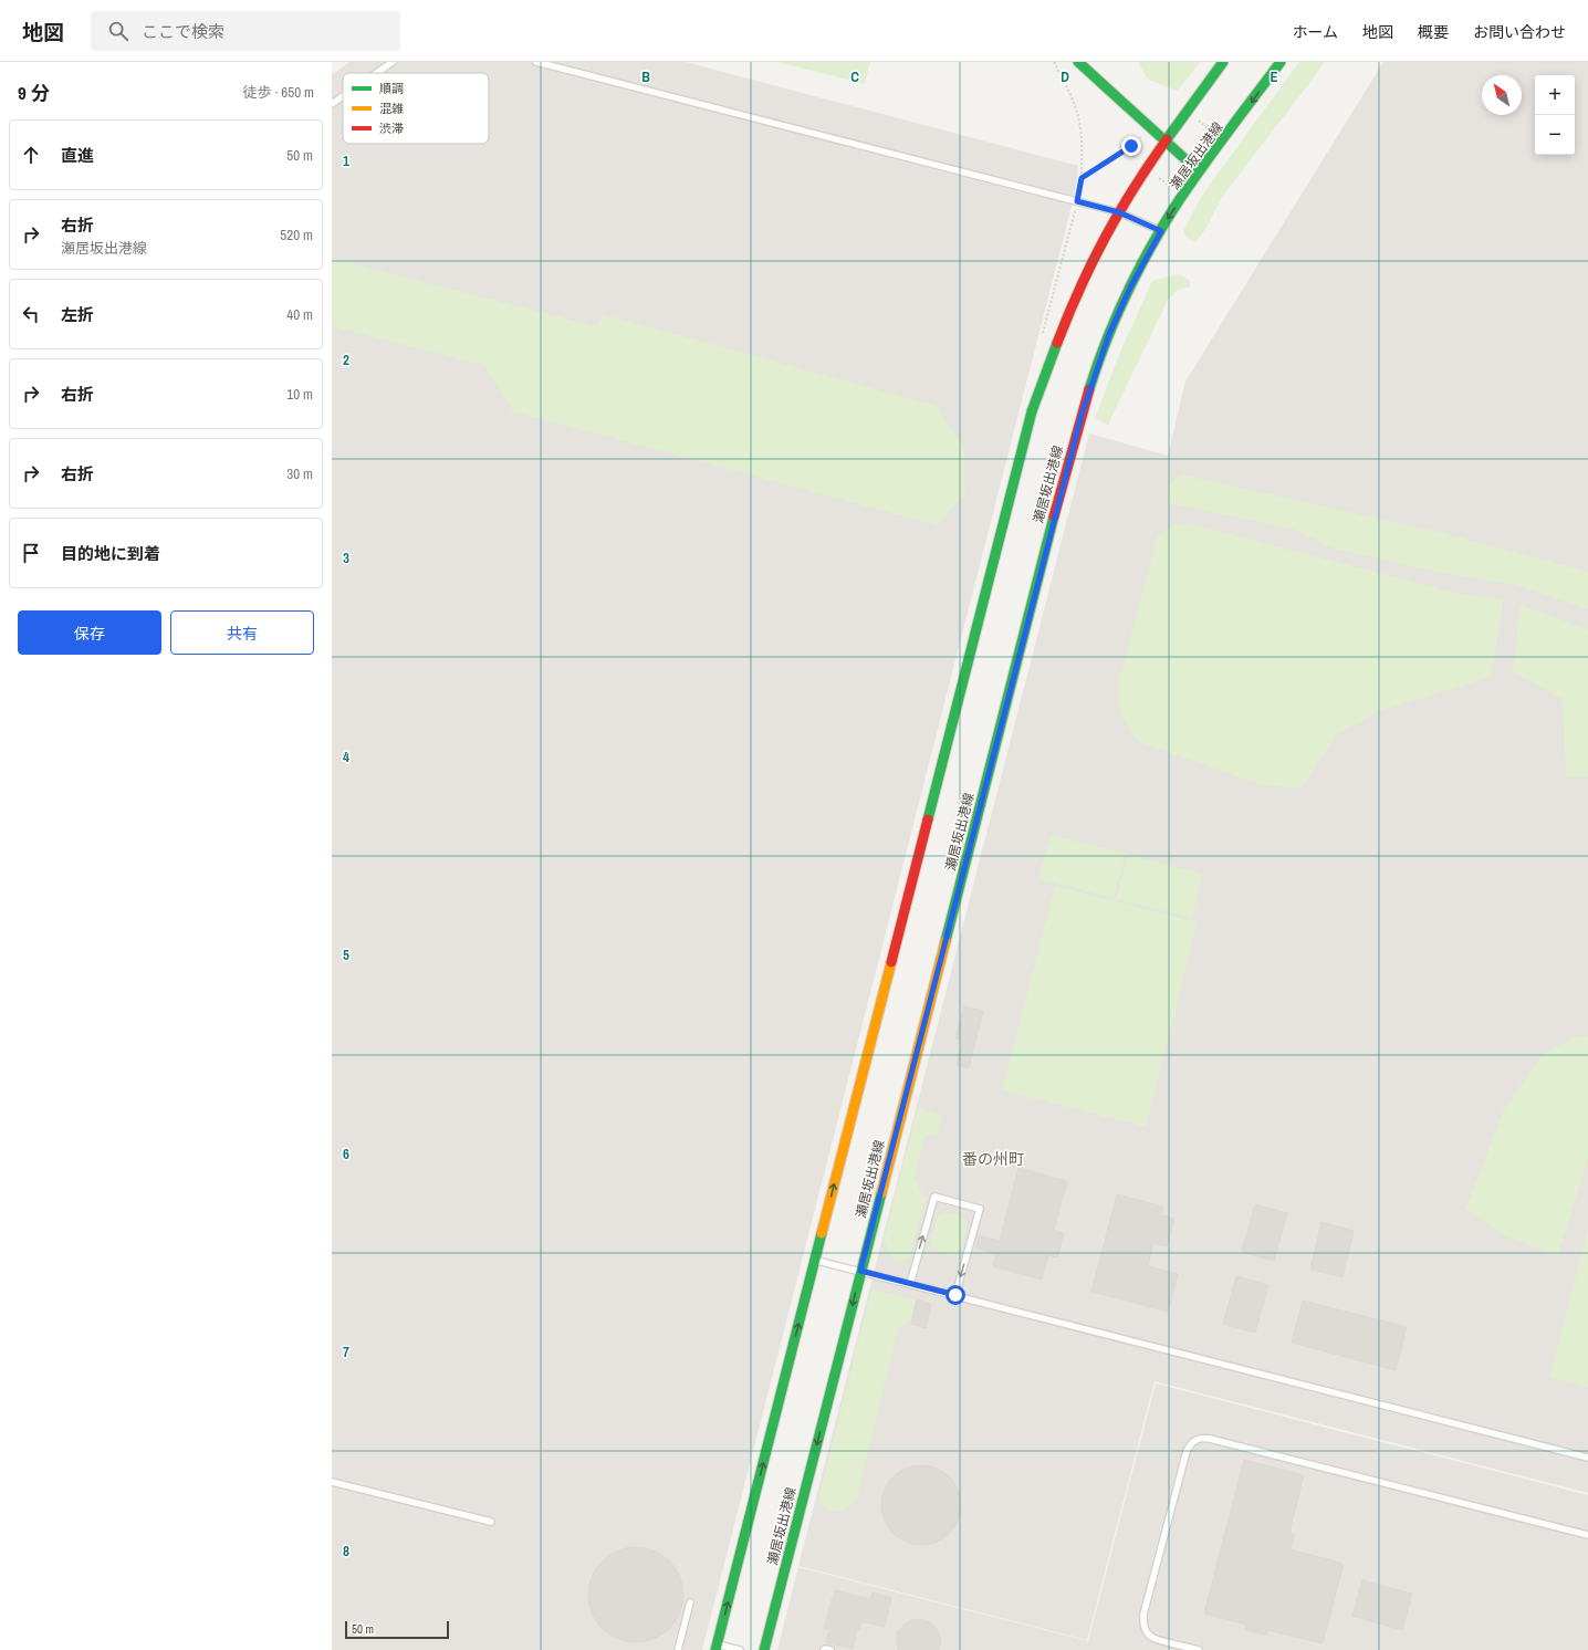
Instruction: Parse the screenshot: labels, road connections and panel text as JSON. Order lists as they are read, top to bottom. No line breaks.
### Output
{"streets":{"main road":["瀬居坂出港線"]},"districts":["番の州町"],"legend":["順調","混雑","渋滞"],"scale_bar":"50 m","north":"top left","page":{"header":"地図","search":"ここで検索","nav":["ホーム","地図","概要","お問い合わせ"],"heading":["9 分","徒歩 · 650 m"],"map_buttons":["+","−"],"list":[["直進","50 m"],["右折","瀬居坂出港線","520 m"],["左折","40 m"],["右折","10 m"],["右折","30 m"],"目的地に到着"],"buttons":["保存","共有"],"scale":"50 m"},"grid":{"columns":["B","C","D","E"],"rows":["1","2","3","4","5","6","7","8"]}}
